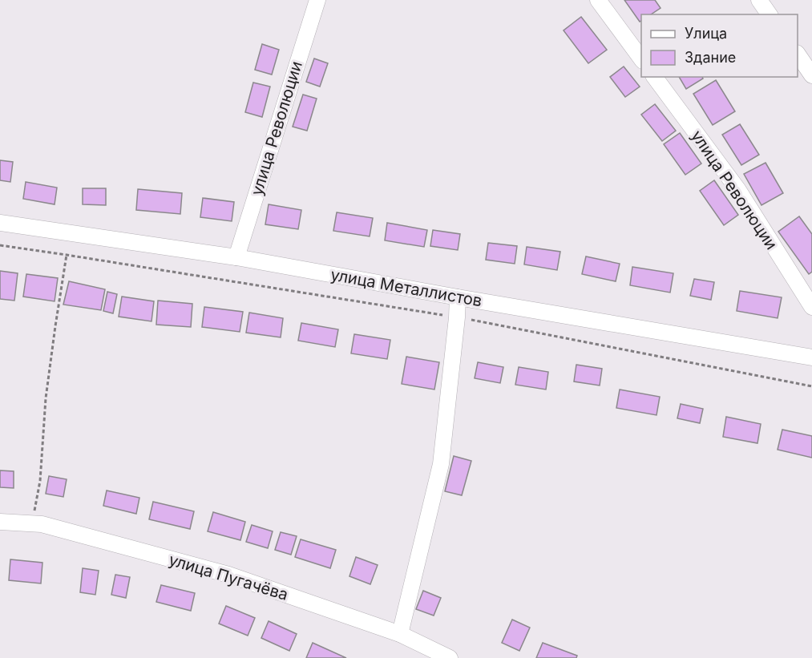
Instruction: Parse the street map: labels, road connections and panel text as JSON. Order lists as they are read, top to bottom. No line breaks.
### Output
{"streets":{"street":["улица Революции","улица Металлистов","улица Пугачёва"]},"crossings":[["улица Революции","улица Металлистов"]],"legend":["Улица","Здание"]}
